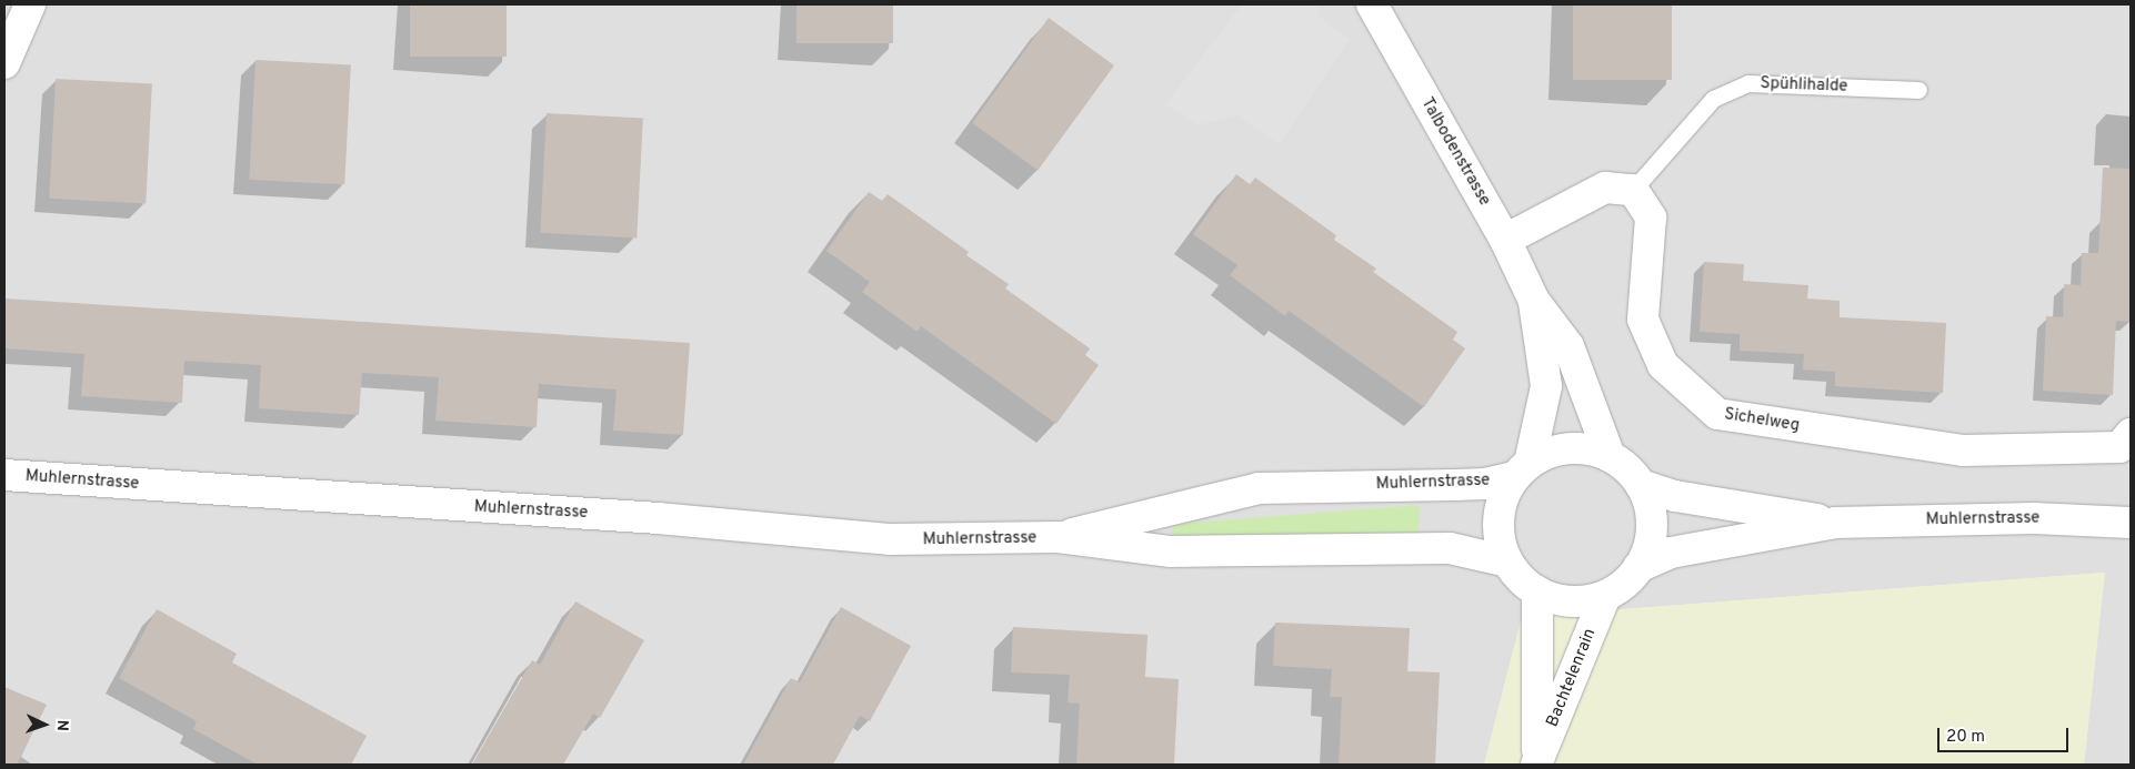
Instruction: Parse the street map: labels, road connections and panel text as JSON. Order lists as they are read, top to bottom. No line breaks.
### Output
{"streets":{"street":["Talbodenstrasse","Sichelweg","Muhlernstrasse","Bachtelenrain"],"lane":["Spühlihalde"]},"crossings":[["Spühlihalde","Sichelweg"],["Talbodenstrasse","Muhlernstrasse"],["Talbodenstrasse","Bachtelenrain"],["Muhlernstrasse","Bachtelenrain"]],"scale_bar":"20 m","north":"right"}
